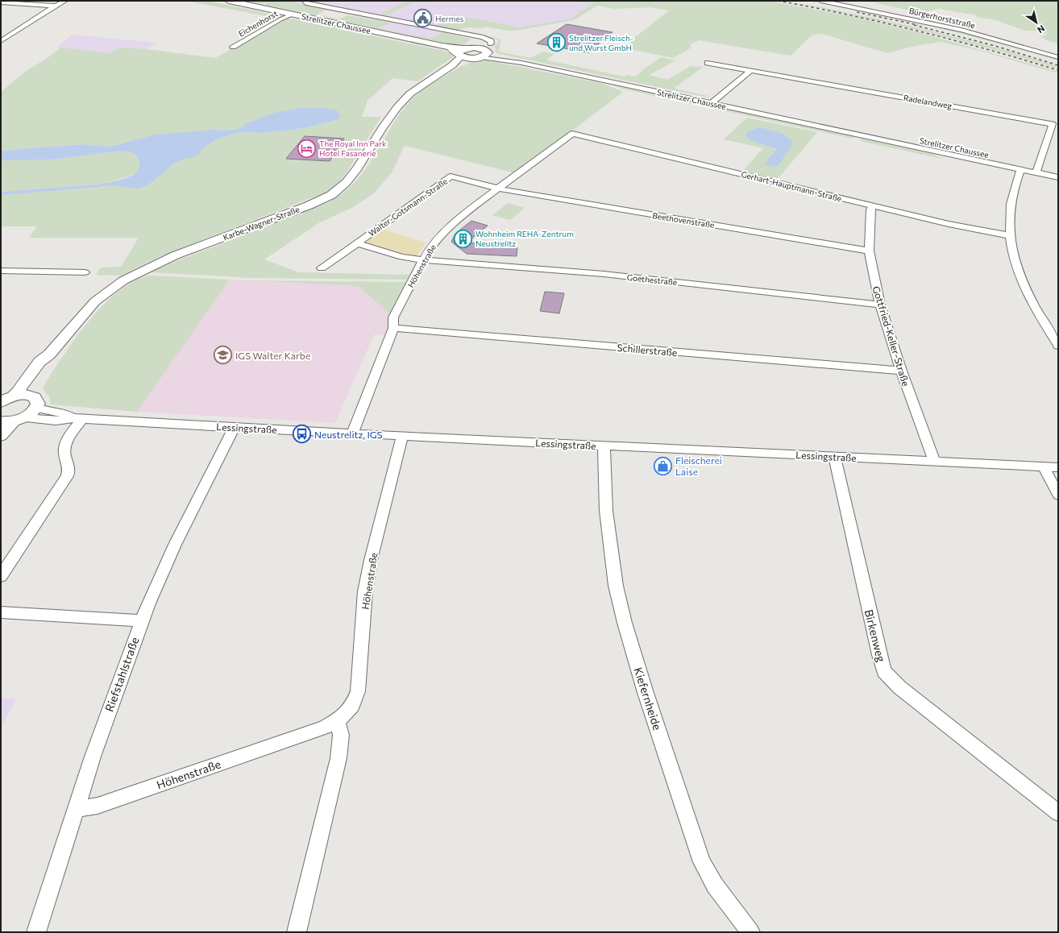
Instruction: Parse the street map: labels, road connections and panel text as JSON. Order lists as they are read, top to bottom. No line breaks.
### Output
{"streets":{"main road":["Strelitzer Chaussee"],"street":["Bürgerhorststraße","Eichenhorst","Radelandweg","Gerhart-Hauptmann-Straße","Walter-Gotsmann-Straße","Beethovenstraße","Karbe-Wagner-Straße","Höhenstraße","Goethestraße","Gottfried-Keller-Straße","Schillerstraße","Lessingstraße","Birkenweg","Riefstahlstraße","Kiefernheide"]},"crossings":[["Eichenhorst","Strelitzer Chaussee"],["Strelitzer Chaussee","Radelandweg"],["Strelitzer Chaussee","Karbe-Wagner-Straße"],["Gerhart-Hauptmann-Straße","Höhenstraße"],["Gerhart-Hauptmann-Straße","Gottfried-Keller-Straße"],["Walter-Gotsmann-Straße","Beethovenstraße"],["Walter-Gotsmann-Straße","Höhenstraße"],["Walter-Gotsmann-Straße","Goethestraße"],["Beethovenstraße","Höhenstraße"],["Beethovenstraße","Gottfried-Keller-Straße"],["Karbe-Wagner-Straße","Lessingstraße"],["Höhenstraße","Goethestraße"],["Höhenstraße","Schillerstraße"],["Höhenstraße","Lessingstraße"],["Höhenstraße","Riefstahlstraße"],["Goethestraße","Gottfried-Keller-Straße"],["Gottfried-Keller-Straße","Schillerstraße"],["Gottfried-Keller-Straße","Lessingstraße"],["Lessingstraße","Birkenweg"],["Lessingstraße","Riefstahlstraße"],["Lessingstraße","Kiefernheide"]],"places":{"public building":["Hermes"],"building":["Strelitzer Fleisch- und Wurst GmbH","Wohnheim REHA-Zentrum Neustrelitz"],"hotel":["The Royal Inn Park Hotel Fasanerie"],"school or university":["IGS Walter Karbe"],"bus stop":["Neustrelitz, IGS"],"shop":["Fleischerei Laise"]},"north":"bottom right"}
